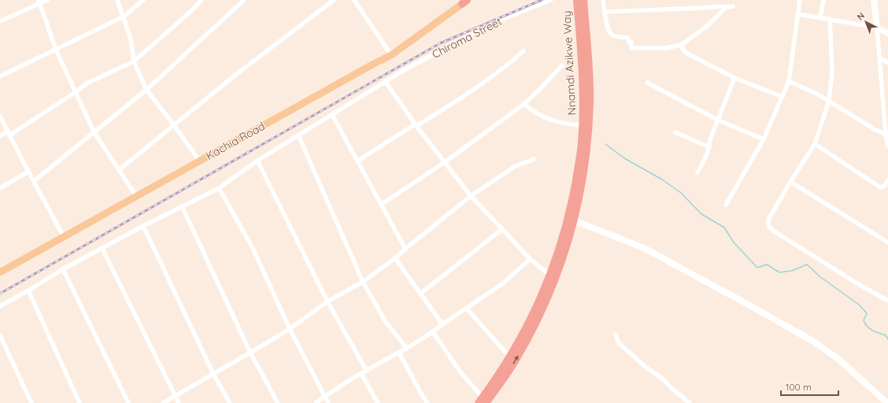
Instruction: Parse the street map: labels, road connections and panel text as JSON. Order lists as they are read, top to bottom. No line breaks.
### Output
{"streets":{"highway":["Nnamdi Azikwe Way"],"main road":["Kachia Road"],"street":["Chiroma Street"]},"scale_bar":"100 m","north":"top left"}
